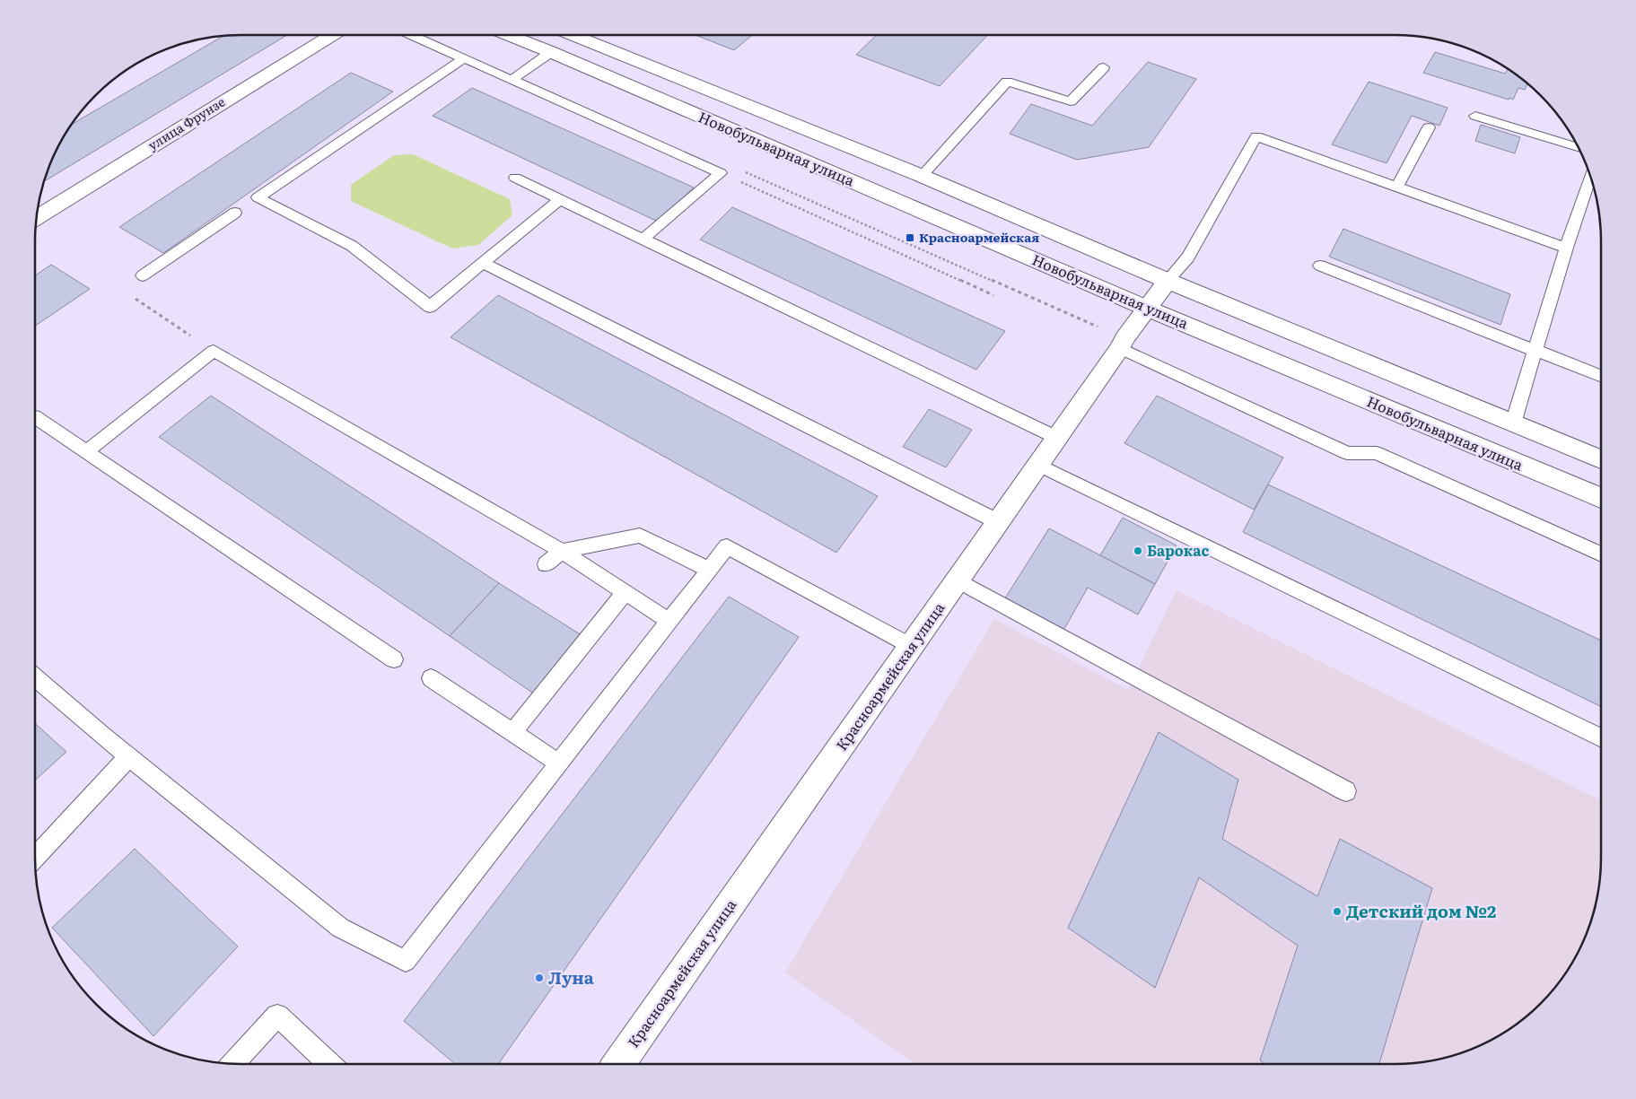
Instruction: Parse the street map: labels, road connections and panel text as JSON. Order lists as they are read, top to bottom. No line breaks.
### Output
{"streets":{"main road":["улица Фрунзе","Новобульварная улица","Красноармейская улица"]},"crossings":[["Новобульварная улица","Красноармейская улица"]],"places":{"transit":["Красноармейская"],"other":["Барокас","Детский дом №2","Луна"]}}
